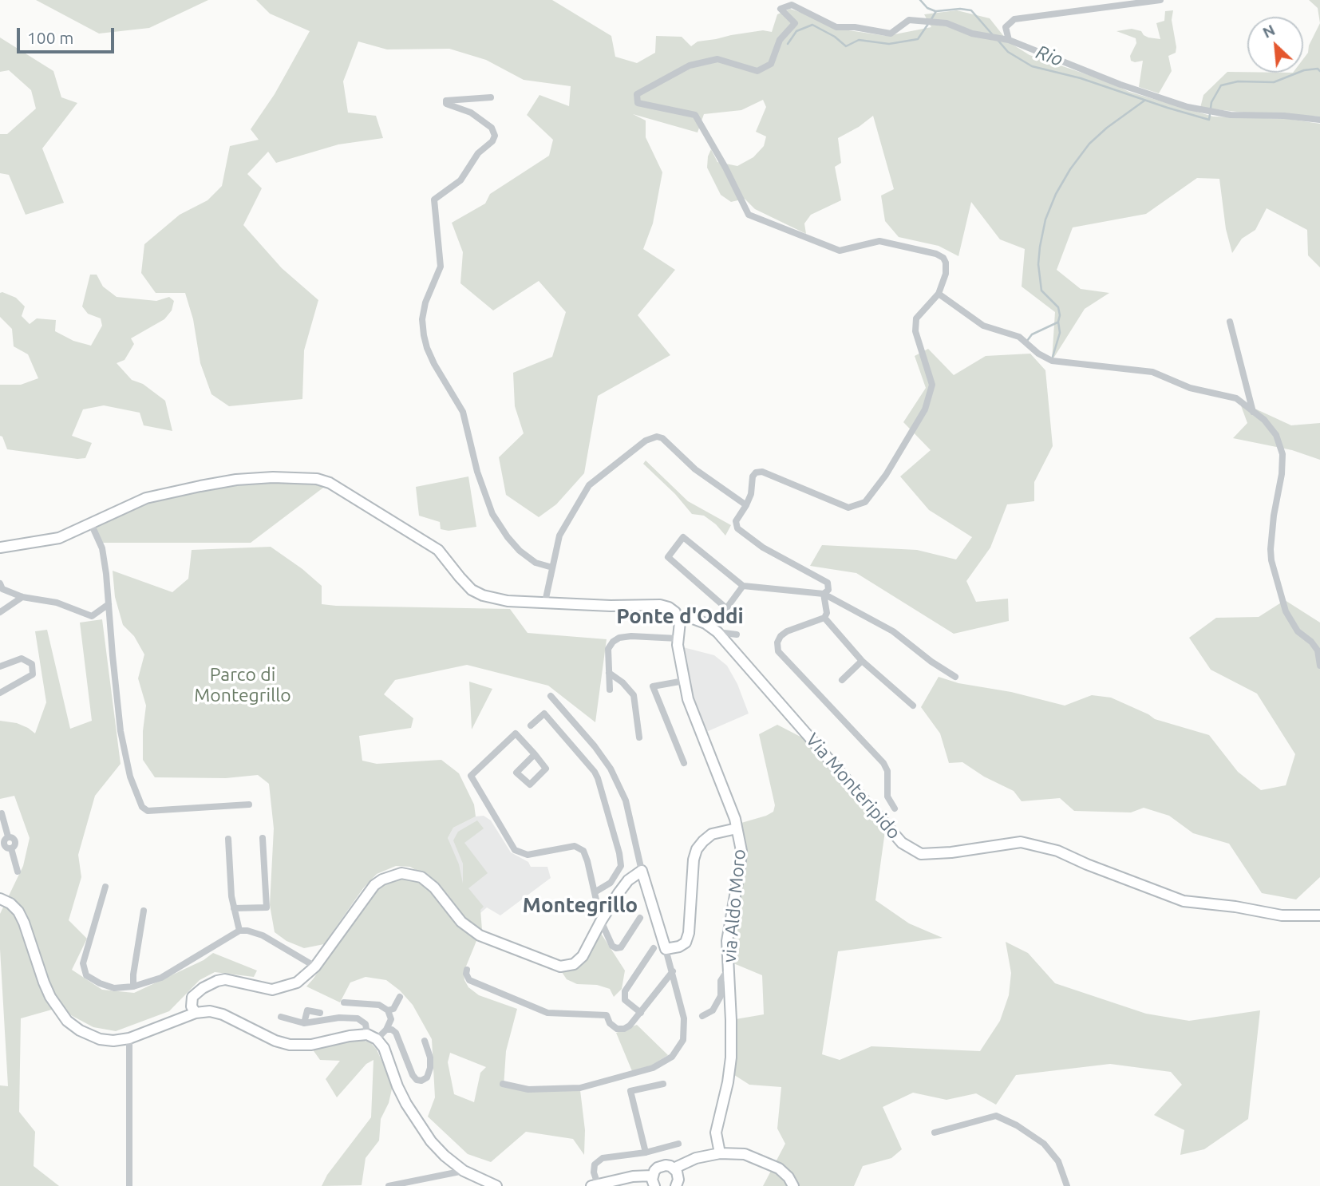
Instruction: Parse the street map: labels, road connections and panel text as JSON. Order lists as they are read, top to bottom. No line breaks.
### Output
{"streets":{"street":["Via Monteripido","via Aldo Moro"]},"crossings":[["Via Monteripido","via Aldo Moro"]],"districts":["Ponte d'Oddi","Montegrillo"],"water":["Rio"],"parks":["Parco di Montegrillo"],"scale_bar":"100 m","north":"top left"}
